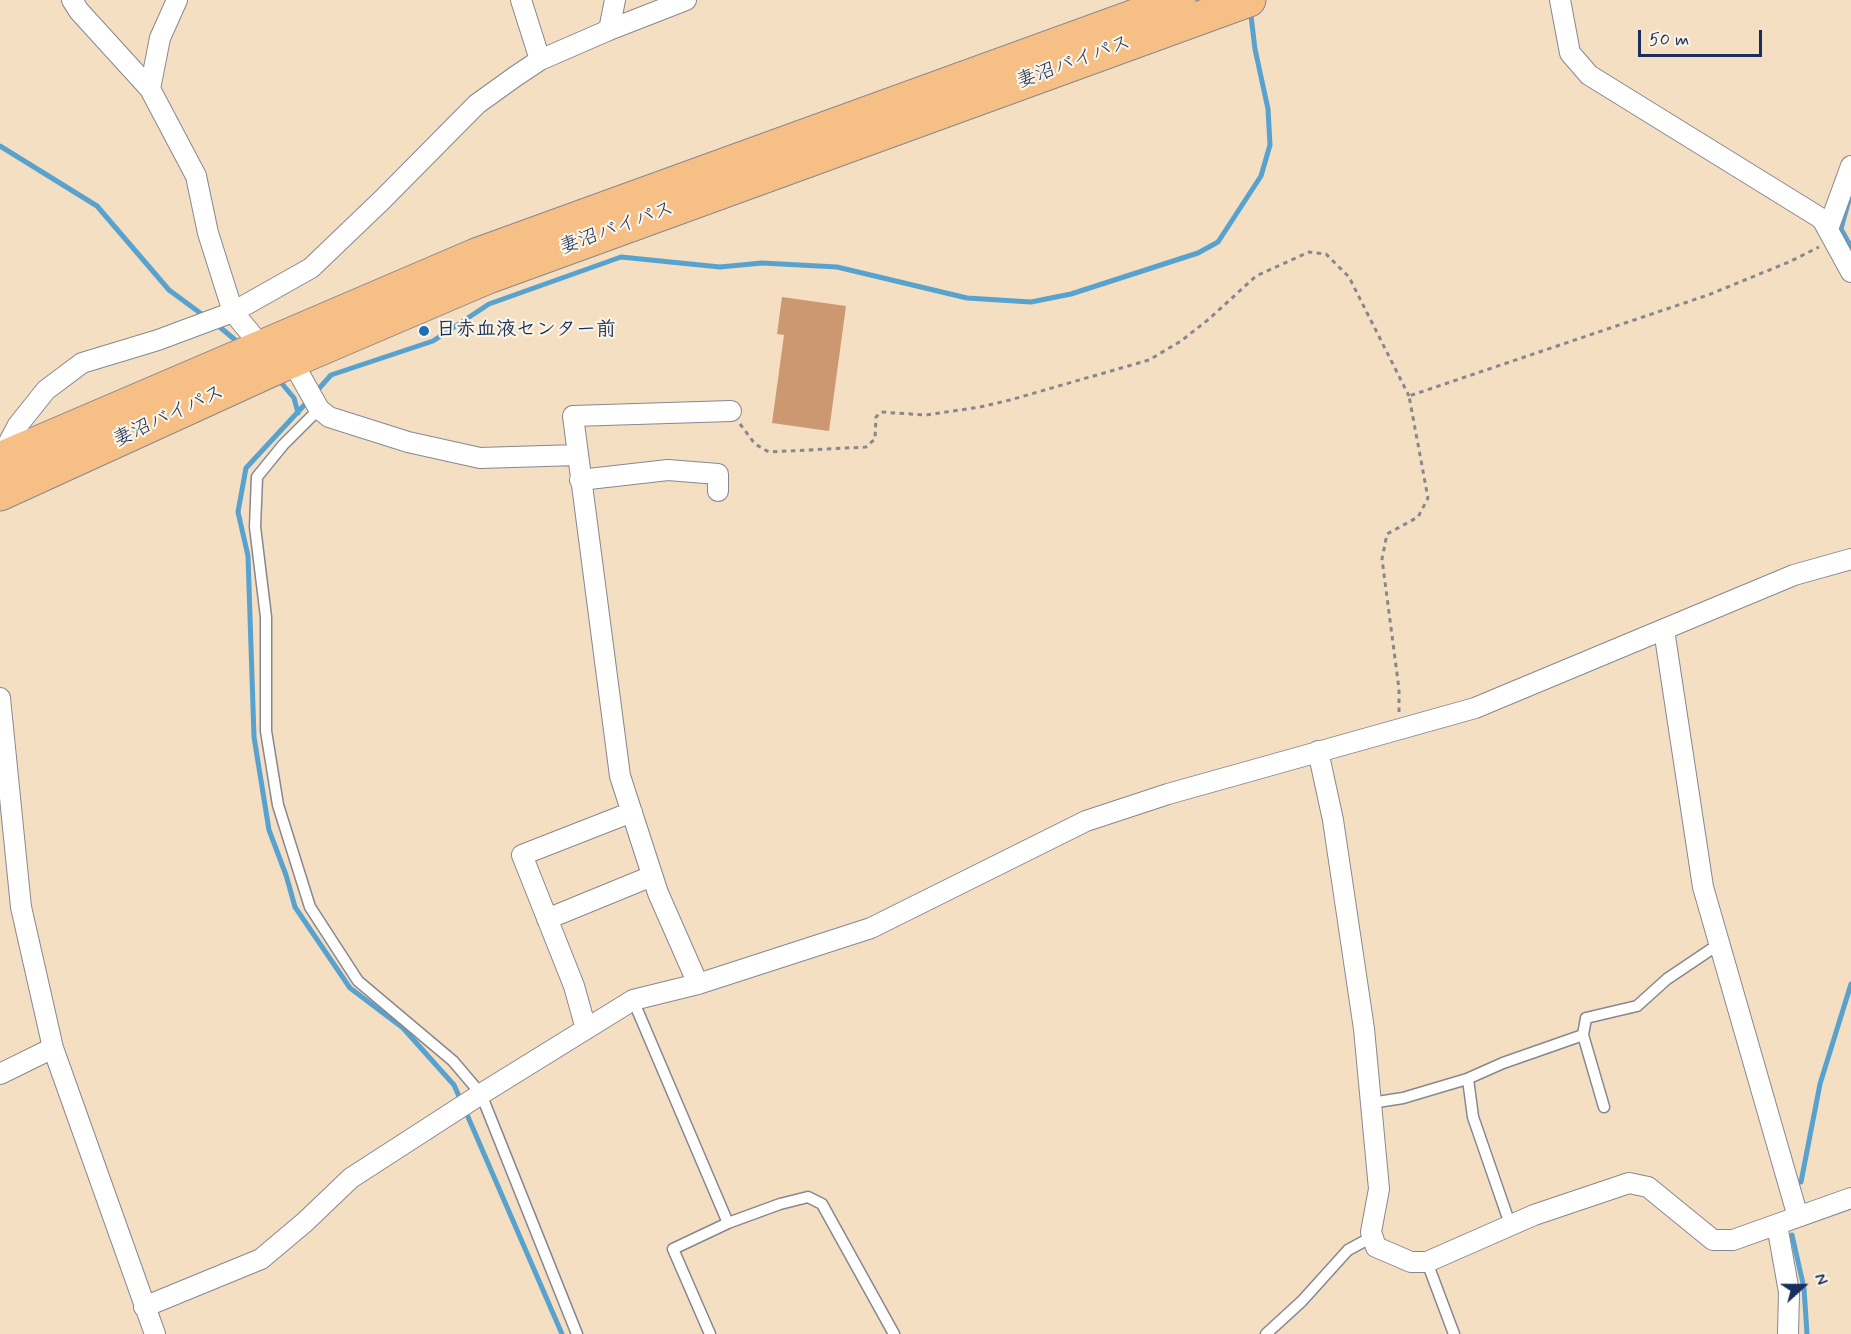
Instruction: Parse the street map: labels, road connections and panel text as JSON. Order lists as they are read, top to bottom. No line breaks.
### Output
{"streets":{"highway":["妻沼バイパス"]},"places":["日赤血液センター前"],"scale_bar":"50 m","north":"right"}
